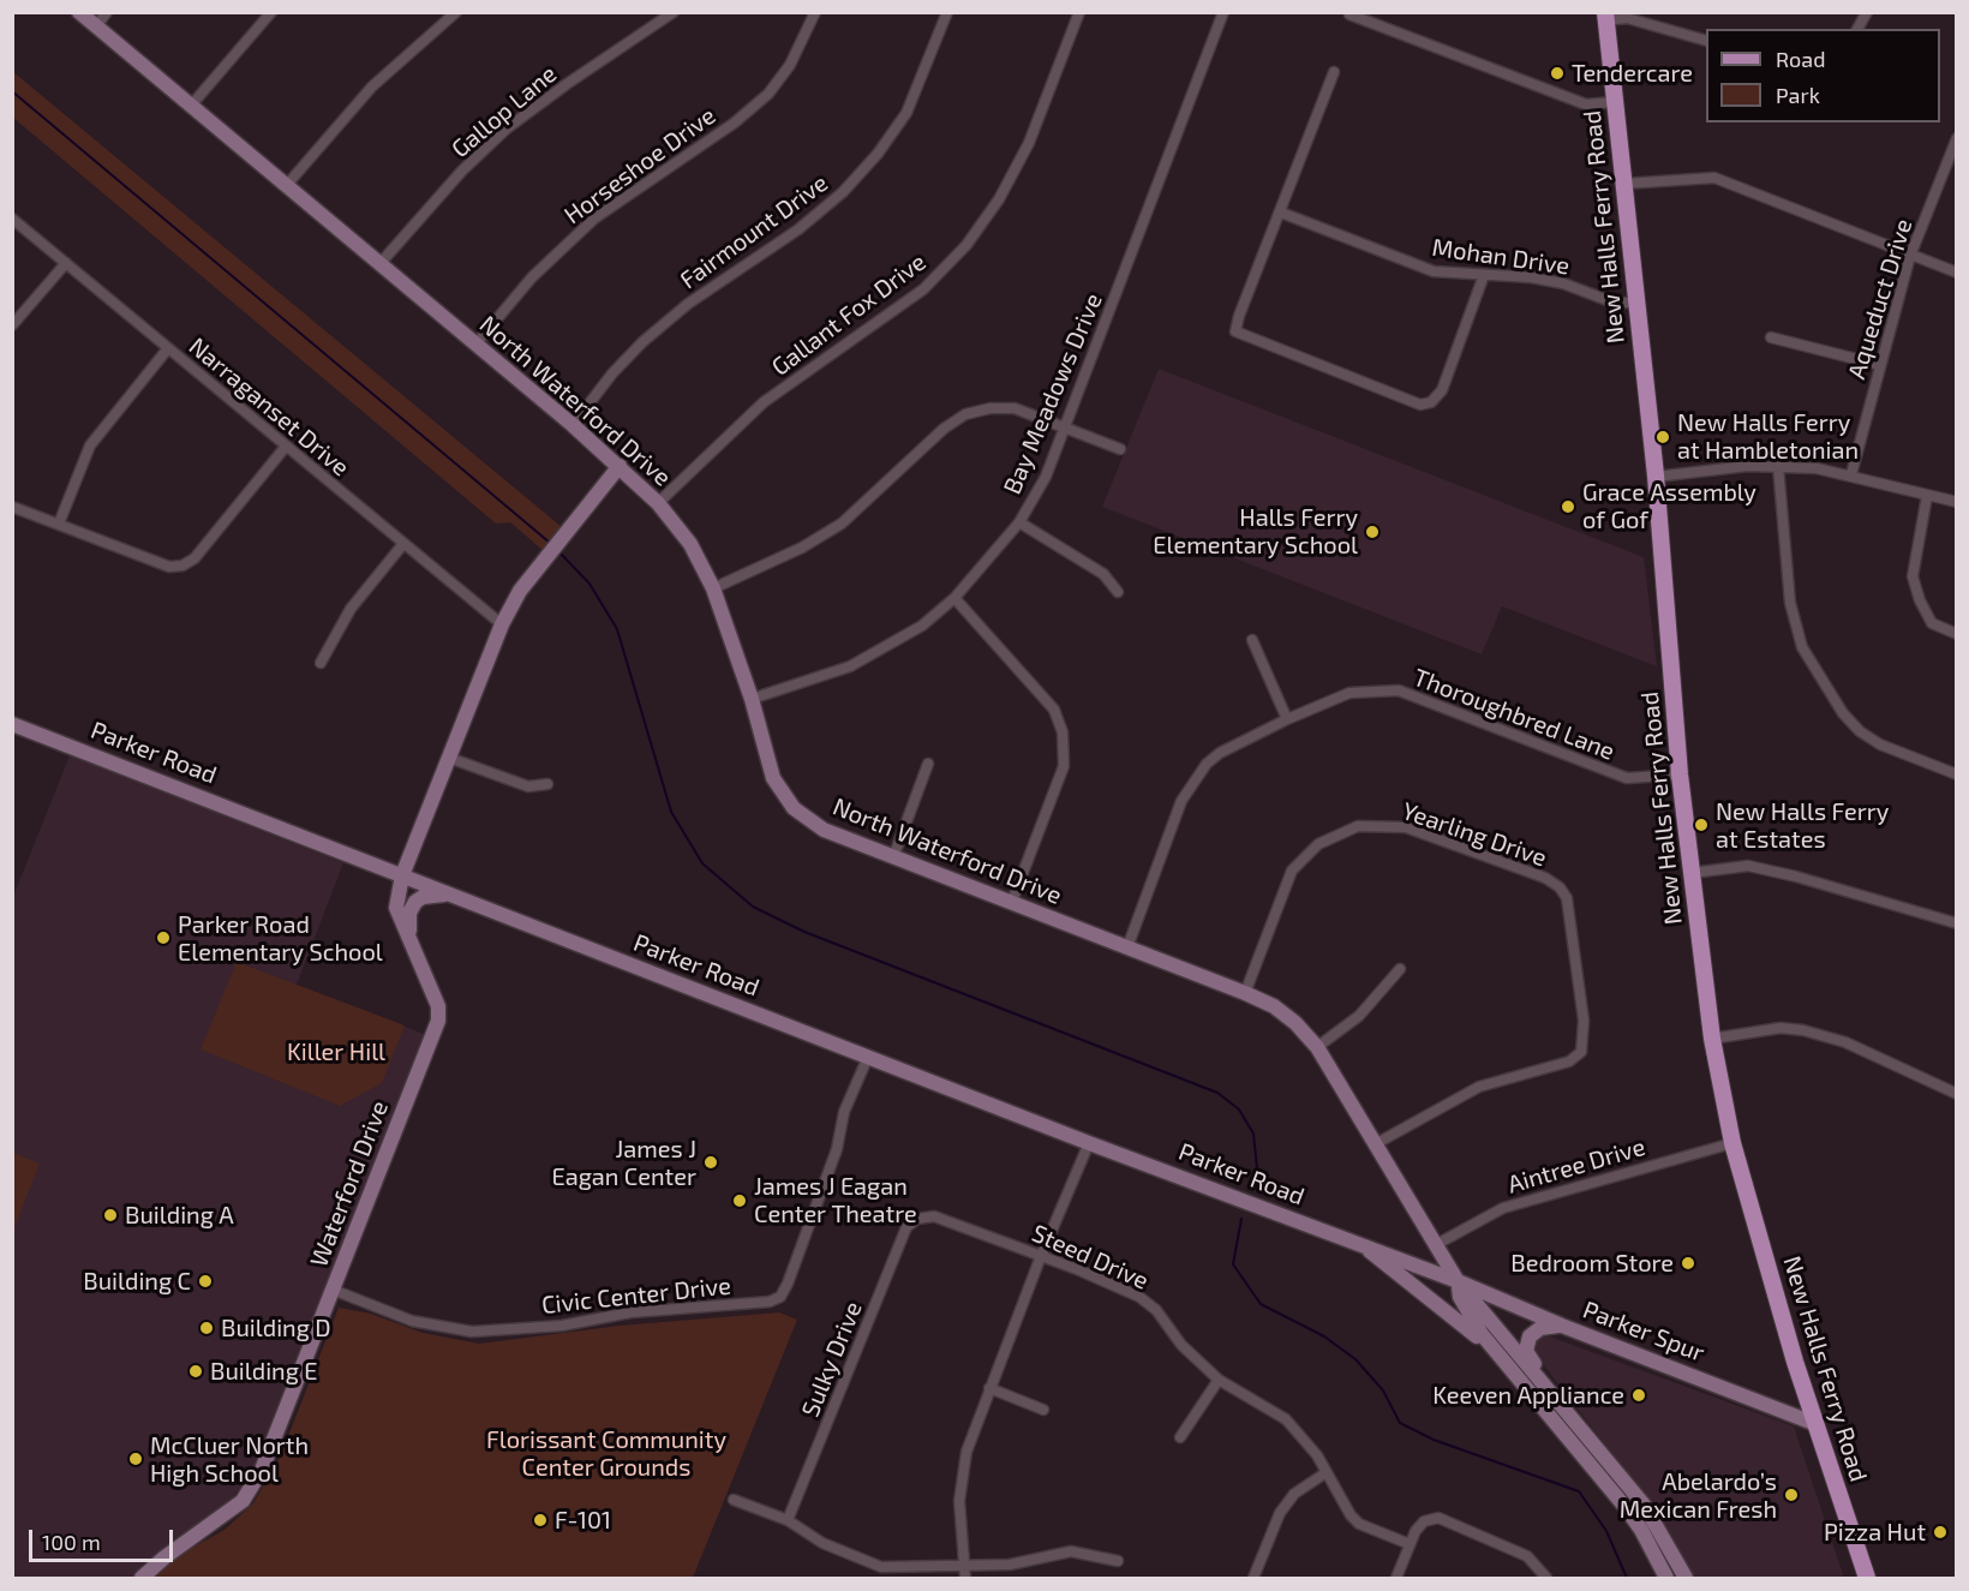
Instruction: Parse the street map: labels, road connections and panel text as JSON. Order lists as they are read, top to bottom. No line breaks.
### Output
{"streets":{"main road":["New Halls Ferry Road"],"street":["Gallop Lane","Horseshoe Drive","Fairmount Drive","Mohan Drive","Aqueduct Drive","Gallant Fox Drive","Bay Meadows Drive","North Waterford Drive","Narraganset Drive","Thoroughbred Lane","Parker Road","Yearling Drive","Aintree Drive","Waterford Drive","Steed Drive","Civic Center Drive","Parker Spur","Sulky Drive"]},"crossings":[["Gallop Lane","North Waterford Drive"],["Horseshoe Drive","North Waterford Drive"],["New Halls Ferry Road","Mohan Drive"],["New Halls Ferry Road","Thoroughbred Lane"],["New Halls Ferry Road","Aintree Drive"],["New Halls Ferry Road","Parker Spur"],["Fairmount Drive","North Waterford Drive"],["Gallant Fox Drive","North Waterford Drive"],["Bay Meadows Drive","North Waterford Drive"],["North Waterford Drive","Thoroughbred Lane"],["North Waterford Drive","Parker Road"],["North Waterford Drive","Yearling Drive"],["North Waterford Drive","Aintree Drive"],["North Waterford Drive","Waterford Drive"],["North Waterford Drive","Parker Spur"],["Narraganset Drive","Waterford Drive"],["Parker Road","Waterford Drive"],["Parker Road","Civic Center Drive"],["Parker Road","Parker Spur"],["Waterford Drive","Civic Center Drive"],["Steed Drive","Sulky Drive"]],"parks":["Killer Hill","Florissant Community Center Grounds"],"places":["Tendercare","New Halls Ferry at Hambletonian","Grace Assembly of Gof","Halls Ferry Elementary School","New Halls Ferry at Estates","Parker Road Elementary School","James J Eagan Center","James J Eagan Center Theatre","Building A","Bedroom Store","Building C","Building D","Building E","Keeven Appliance","McCluer North High School","Abelardo’s Mexican Fresh","F-101","Pizza Hut"],"legend":["Road","Park"],"scale_bar":"100 m"}
